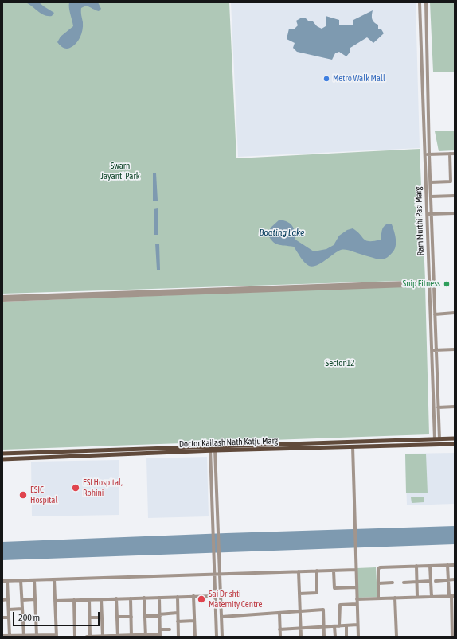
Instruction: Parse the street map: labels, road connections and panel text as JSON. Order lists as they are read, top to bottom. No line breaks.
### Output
{"streets":{"main road":["Doctor Kailash Nath Katju Marg"],"street":["Ram Murthi Pasi Marg"]},"crossings":[["Ram Murthi Pasi Marg","Doctor Kailash Nath Katju Marg"]],"water":["Boating Lake"],"parks":["Swarn Jayanti Park","Sector 12"],"places":["Metro Walk Mall","Snip Fitness","ESI Hospital, Rohini","ESIC Hospital","Sai Drishti Maternity Centre"],"scale_bar":"200 m"}
